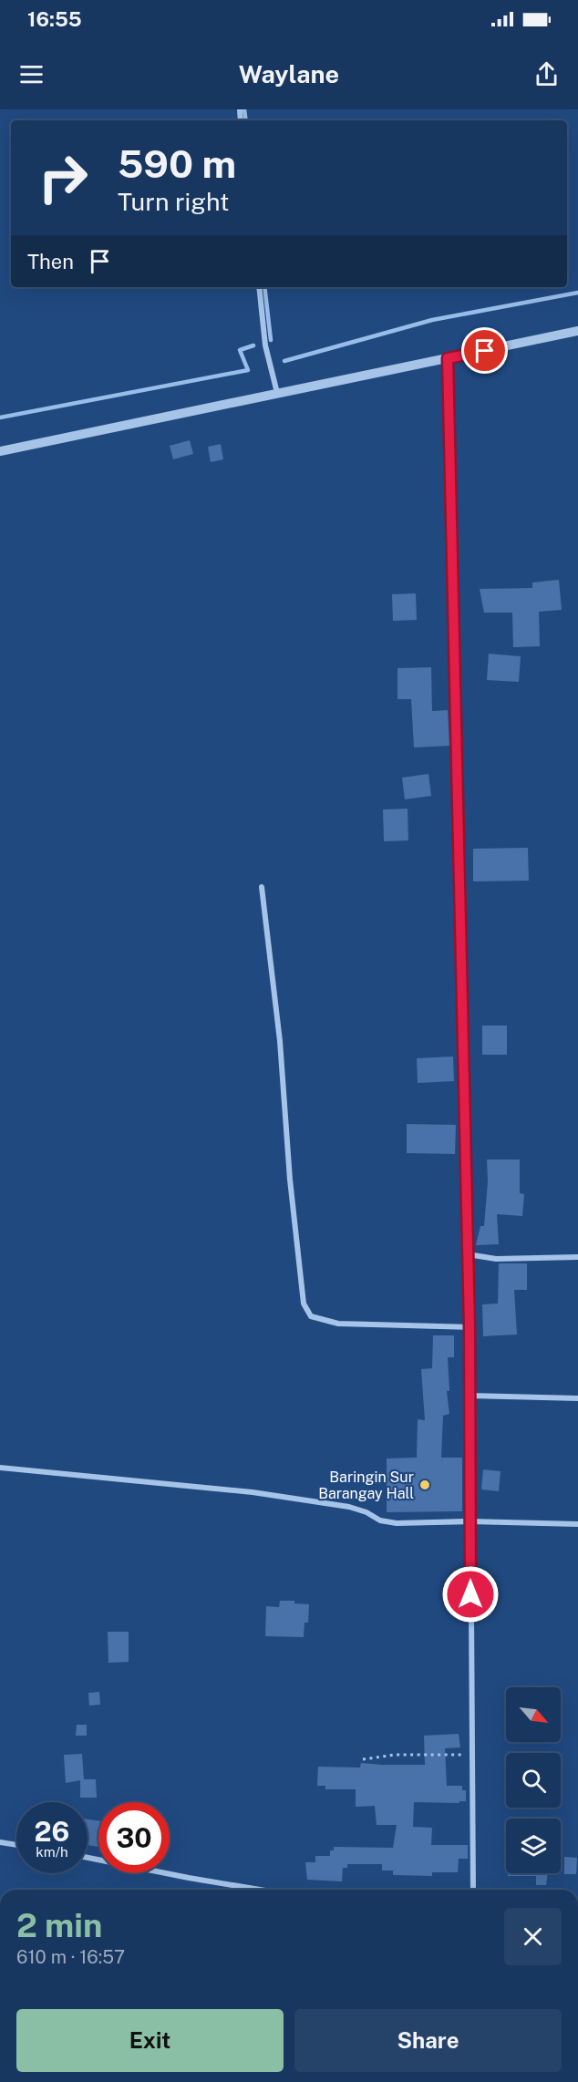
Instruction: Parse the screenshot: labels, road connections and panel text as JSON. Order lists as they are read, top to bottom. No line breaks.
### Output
{"places":["Baringin Sur Barangay Hall"],"north":"bottom right","page":{"status":"16:55","header":"Waylane","turn":["590 m","Turn right"],"then":"Then","speed":"26 km/h","limit":"30","heading":["2 min","610 m · 16:57"],"buttons":["Exit","Share"]}}
